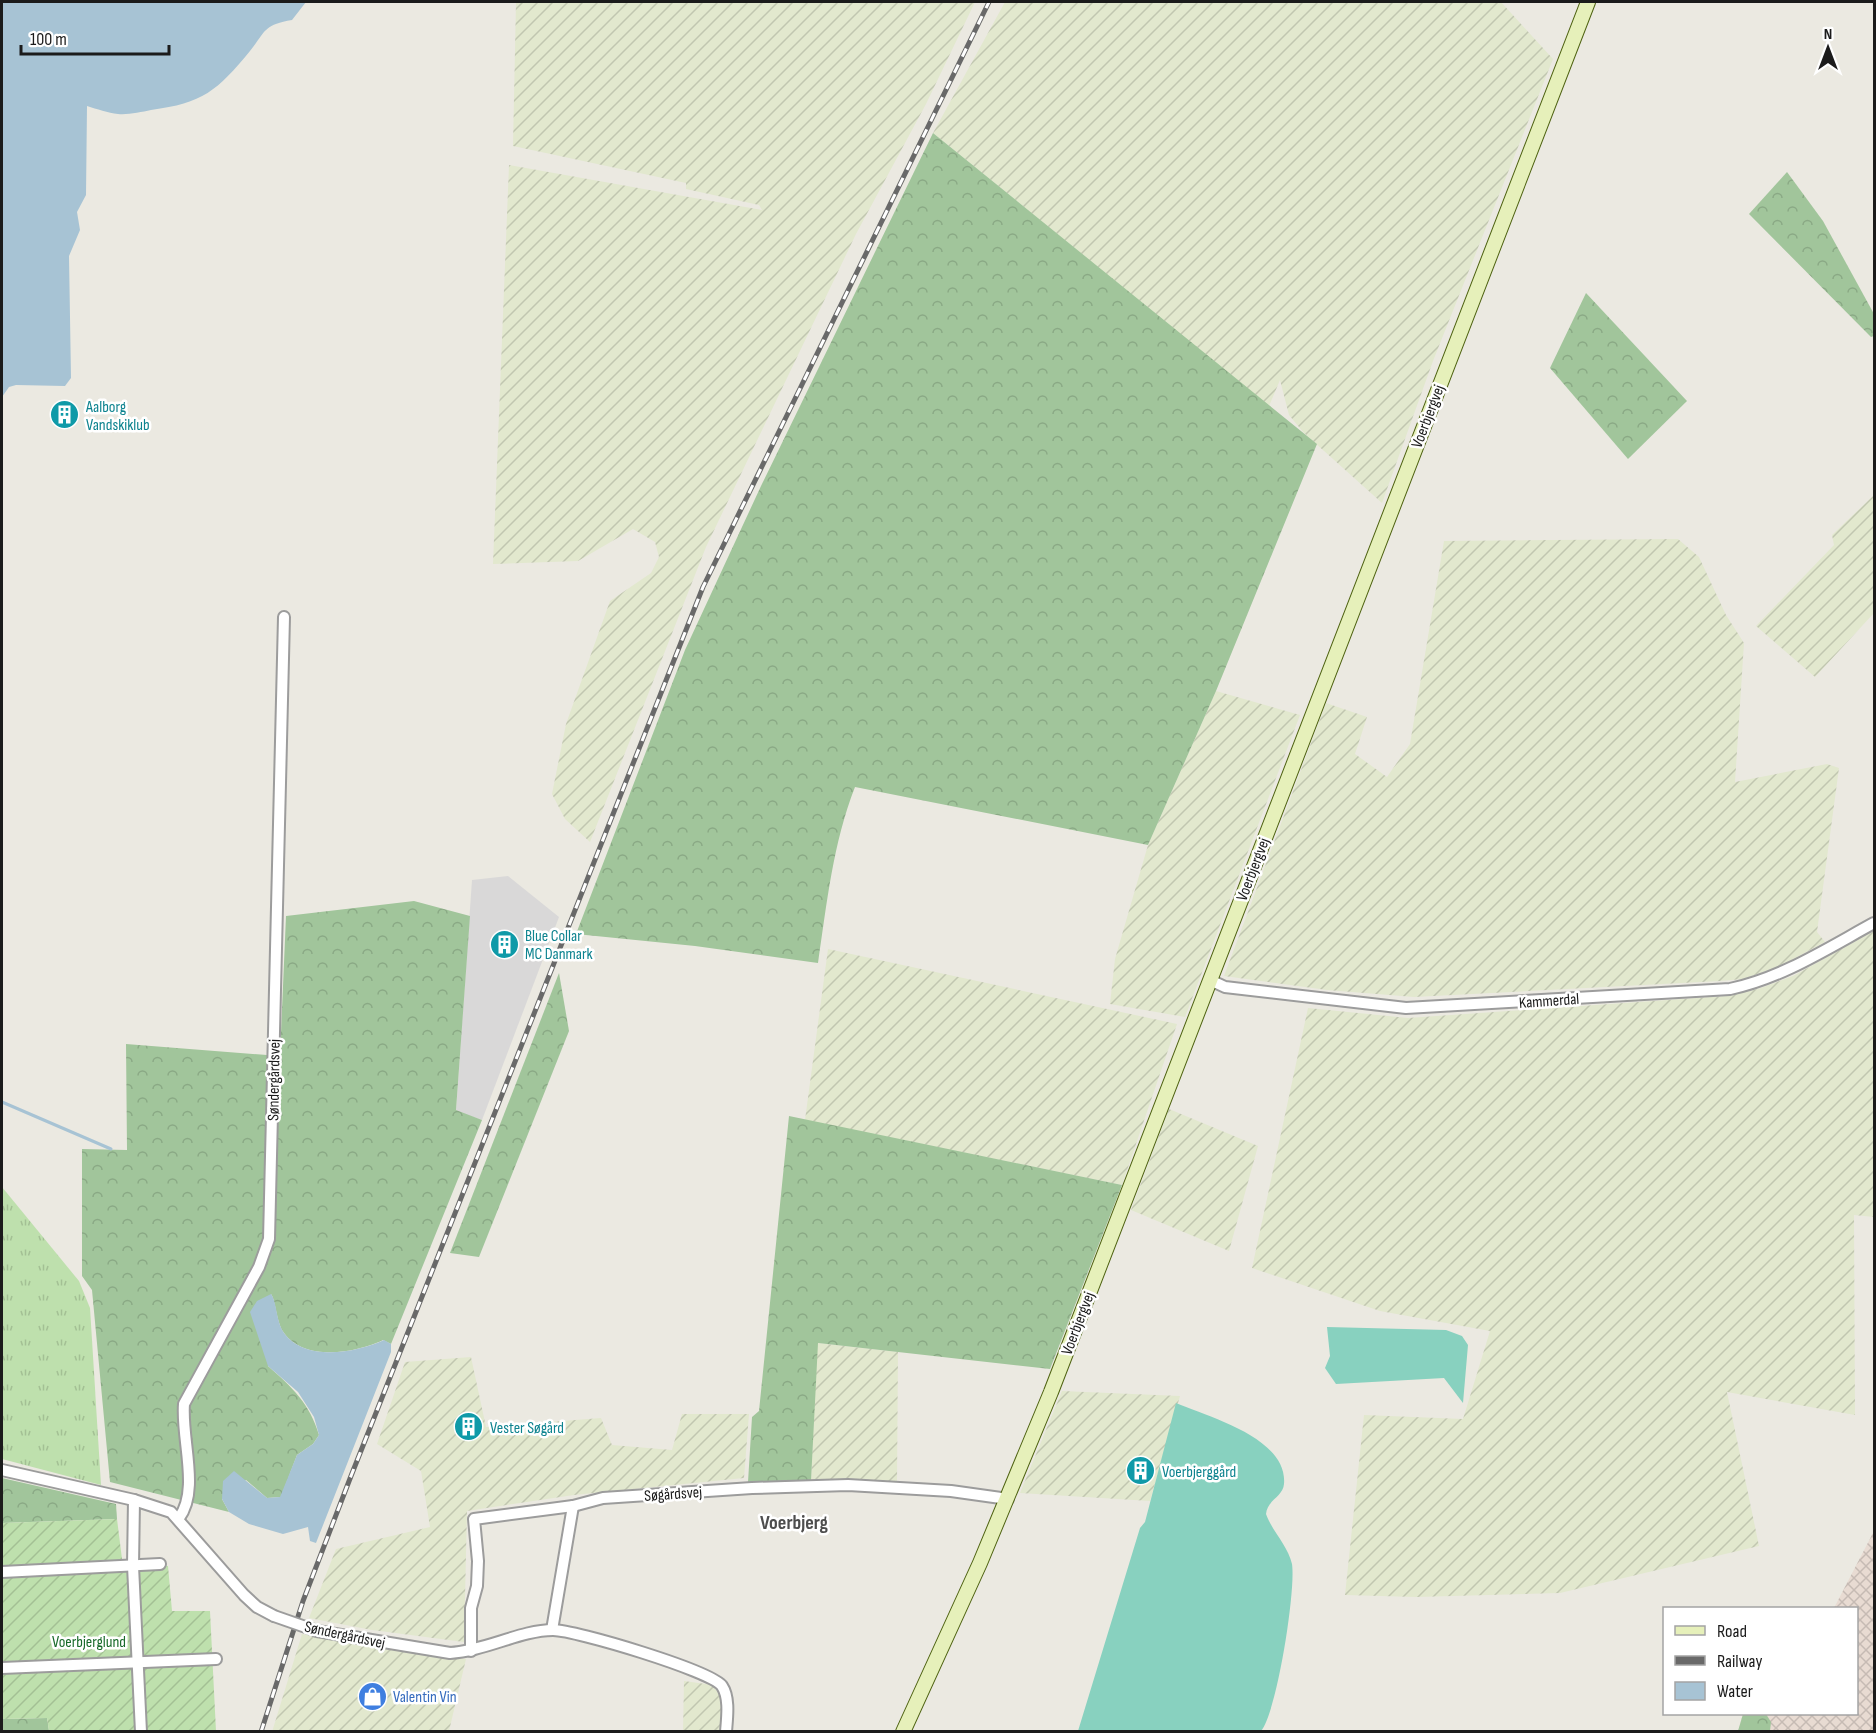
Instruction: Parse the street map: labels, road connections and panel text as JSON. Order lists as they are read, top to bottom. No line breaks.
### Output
{"streets":{"street":["Voerbjergvej","Kammerdal","Søndergårdsvej","Søgårdsvej"]},"crossings":[["Voerbjergvej","Kammerdal"],["Voerbjergvej","Søgårdsvej"],["Søndergårdsvej","Søgårdsvej"]],"districts":["Voerbjerg"],"parks":["Voerbjerglund"],"places":{"building":["Aalborg Vandskiklub","Blue Collar MC Danmark","Vester Søgård","Voerbjerggård"],"shop":["Valentin Vin"]},"legend":["Road","Railway","Water"],"scale_bar":"100 m","north":"top"}
